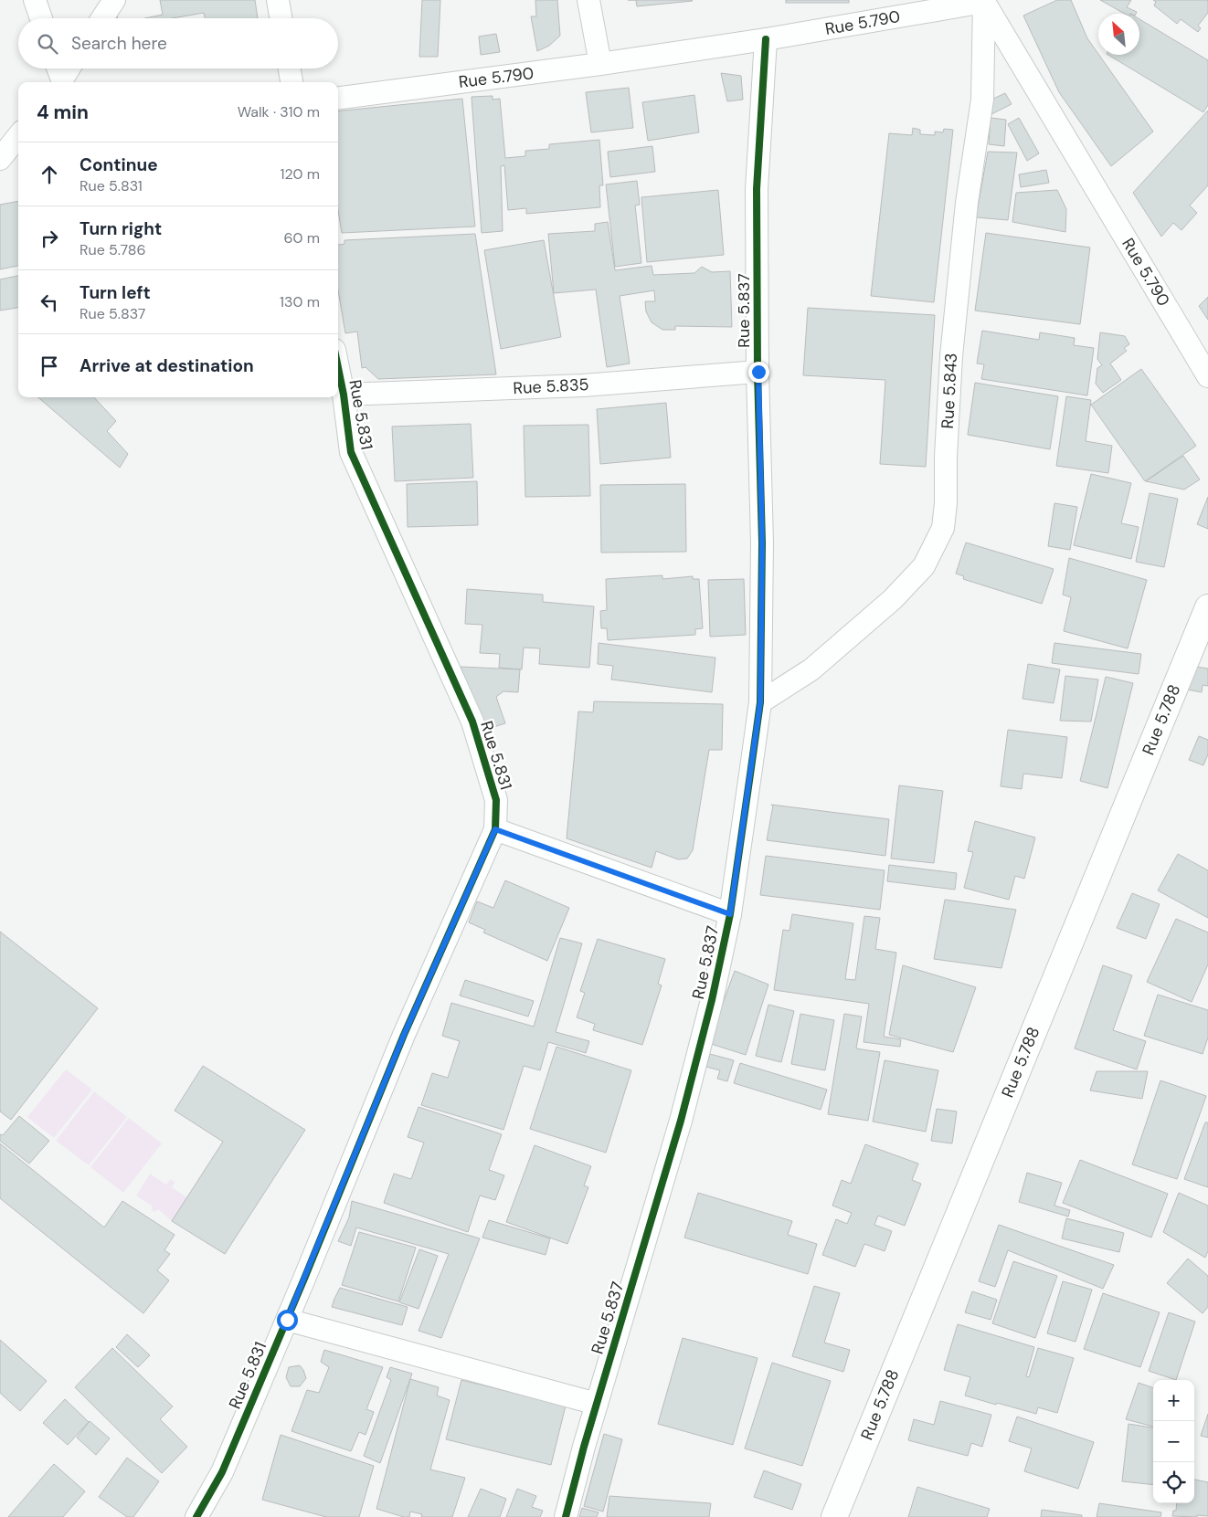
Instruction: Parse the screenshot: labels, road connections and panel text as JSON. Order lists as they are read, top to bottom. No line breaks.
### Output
{"streets":{"street":["Rue 5.790","Rue 5.837","Rue 5.835","Rue 5.843","Rue 5.831","Rue 5.788"]},"crossings":[["Rue 5.790","Rue 5.837"],["Rue 5.790","Rue 5.843"],["Rue 5.837","Rue 5.835"],["Rue 5.837","Rue 5.843"],["Rue 5.835","Rue 5.831"]],"north":"top left","page":{"search":"Search here","heading":["4 min","Walk · 310 m"],"list":[["Continue","Rue 5.831","120 m"],["Turn right","Rue 5.786","60 m"],["Turn left","Rue 5.837","130 m"],"Arrive at destination"],"map_buttons":["+","−"]}}
